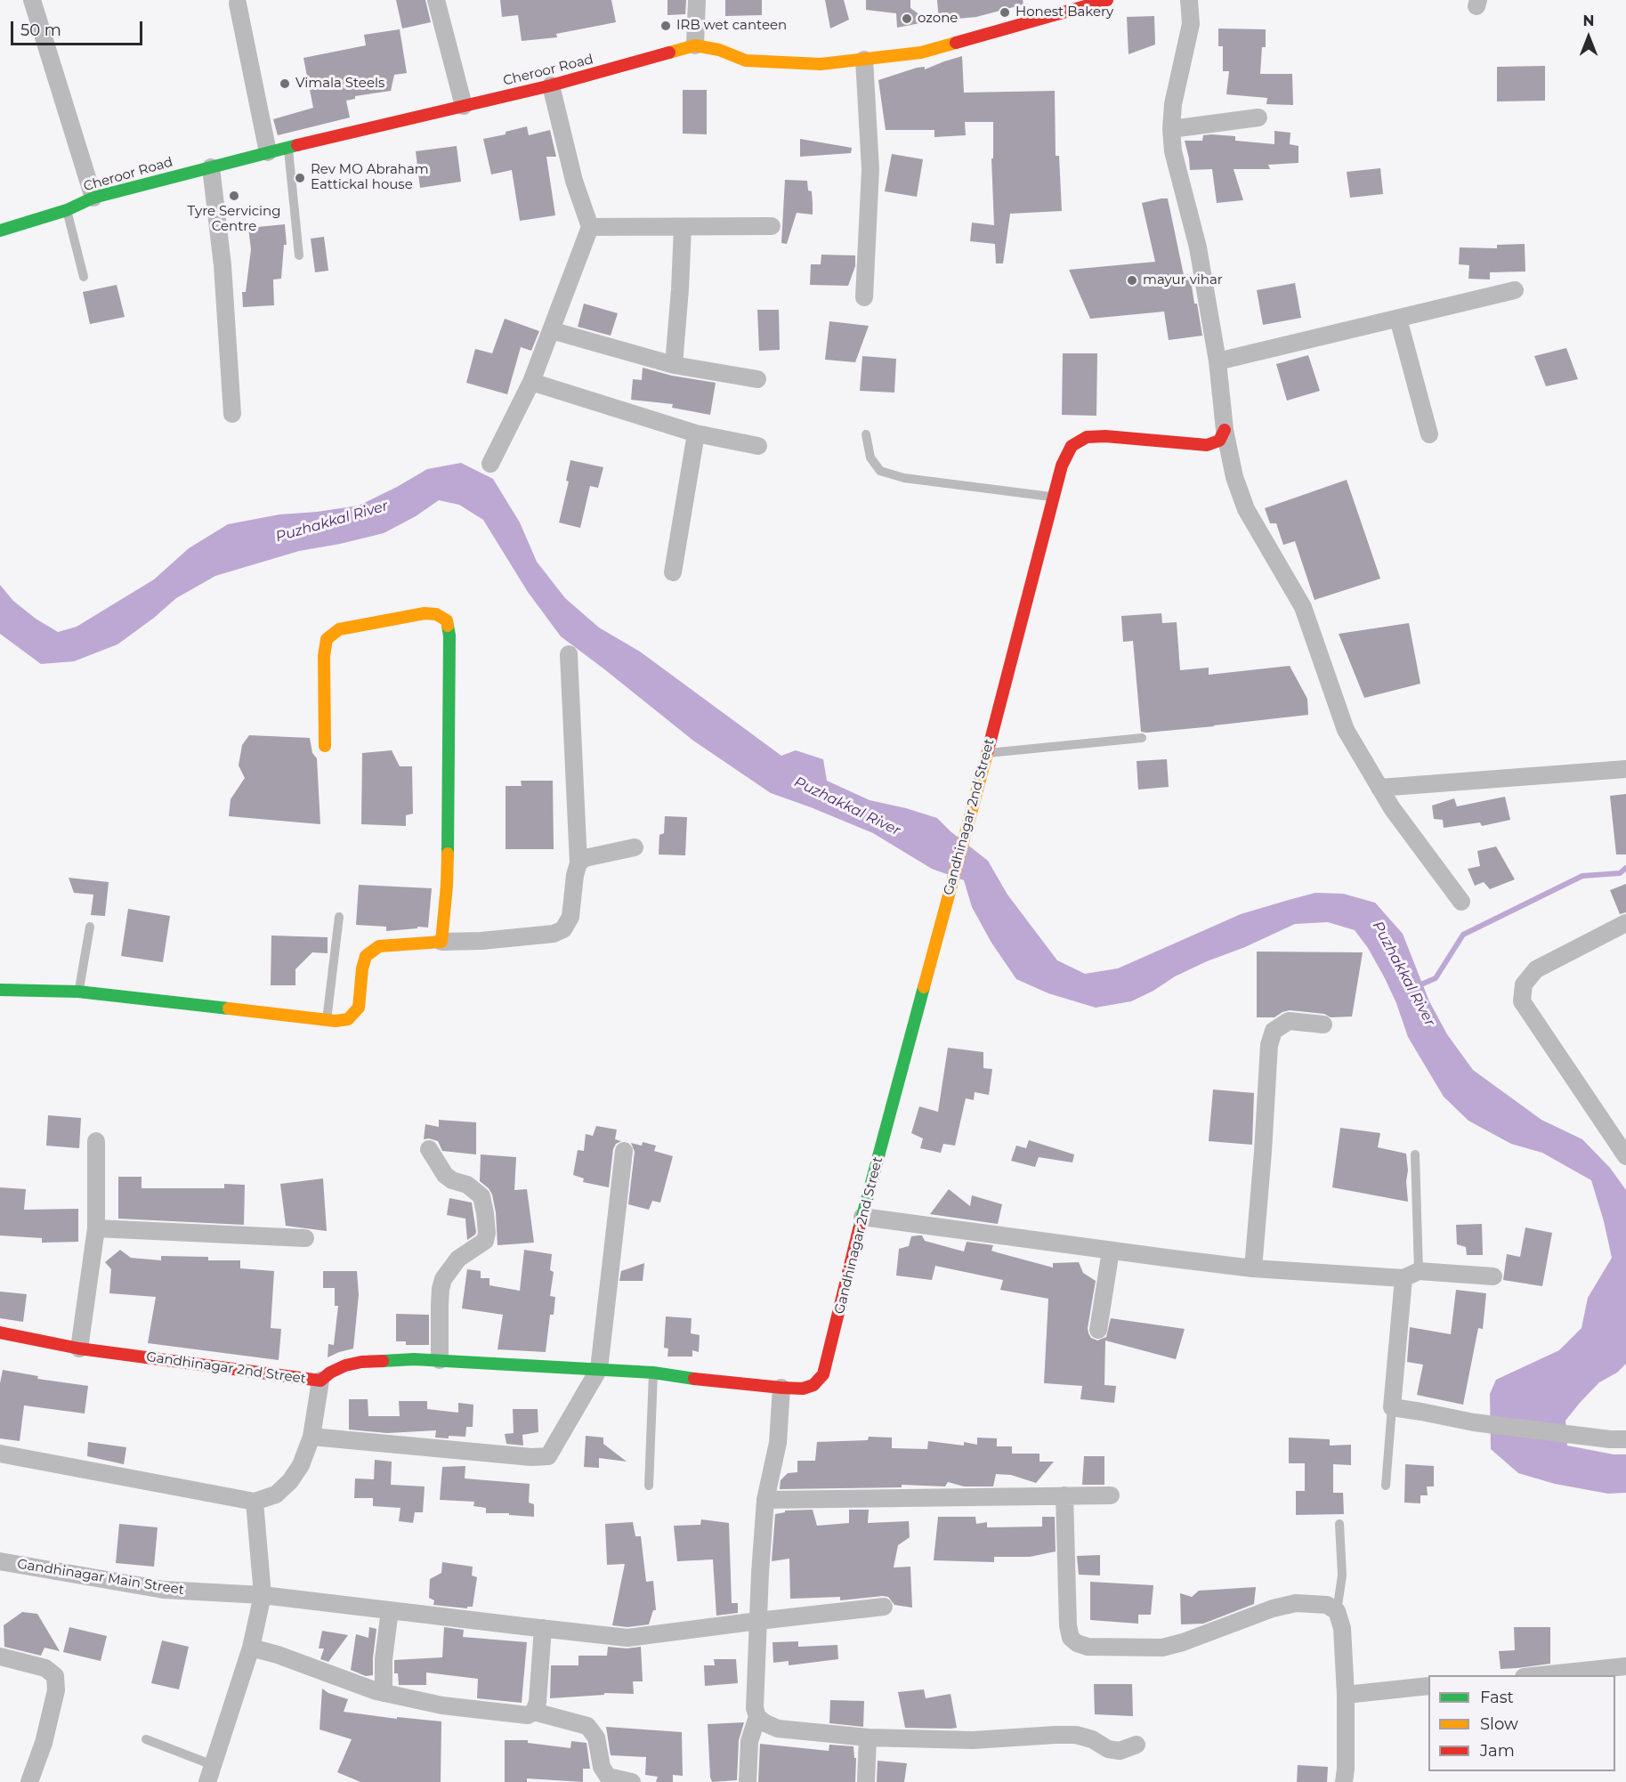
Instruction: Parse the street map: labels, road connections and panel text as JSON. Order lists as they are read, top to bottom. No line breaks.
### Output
{"streets":{"street":["Cheroor Road","Gandhinagar 2nd Street","Gandhinagar Main Street"]},"water":["Puzhakkal River"],"places":["Honest Bakery","ozone","IRB wet canteen","Vimala Steels","Rev MO Abraham Eattickal house","Tyre Servicing Centre","mayur vihar"],"legend":["Fast","Slow","Jam"],"scale_bar":"50 m","north":"top"}
